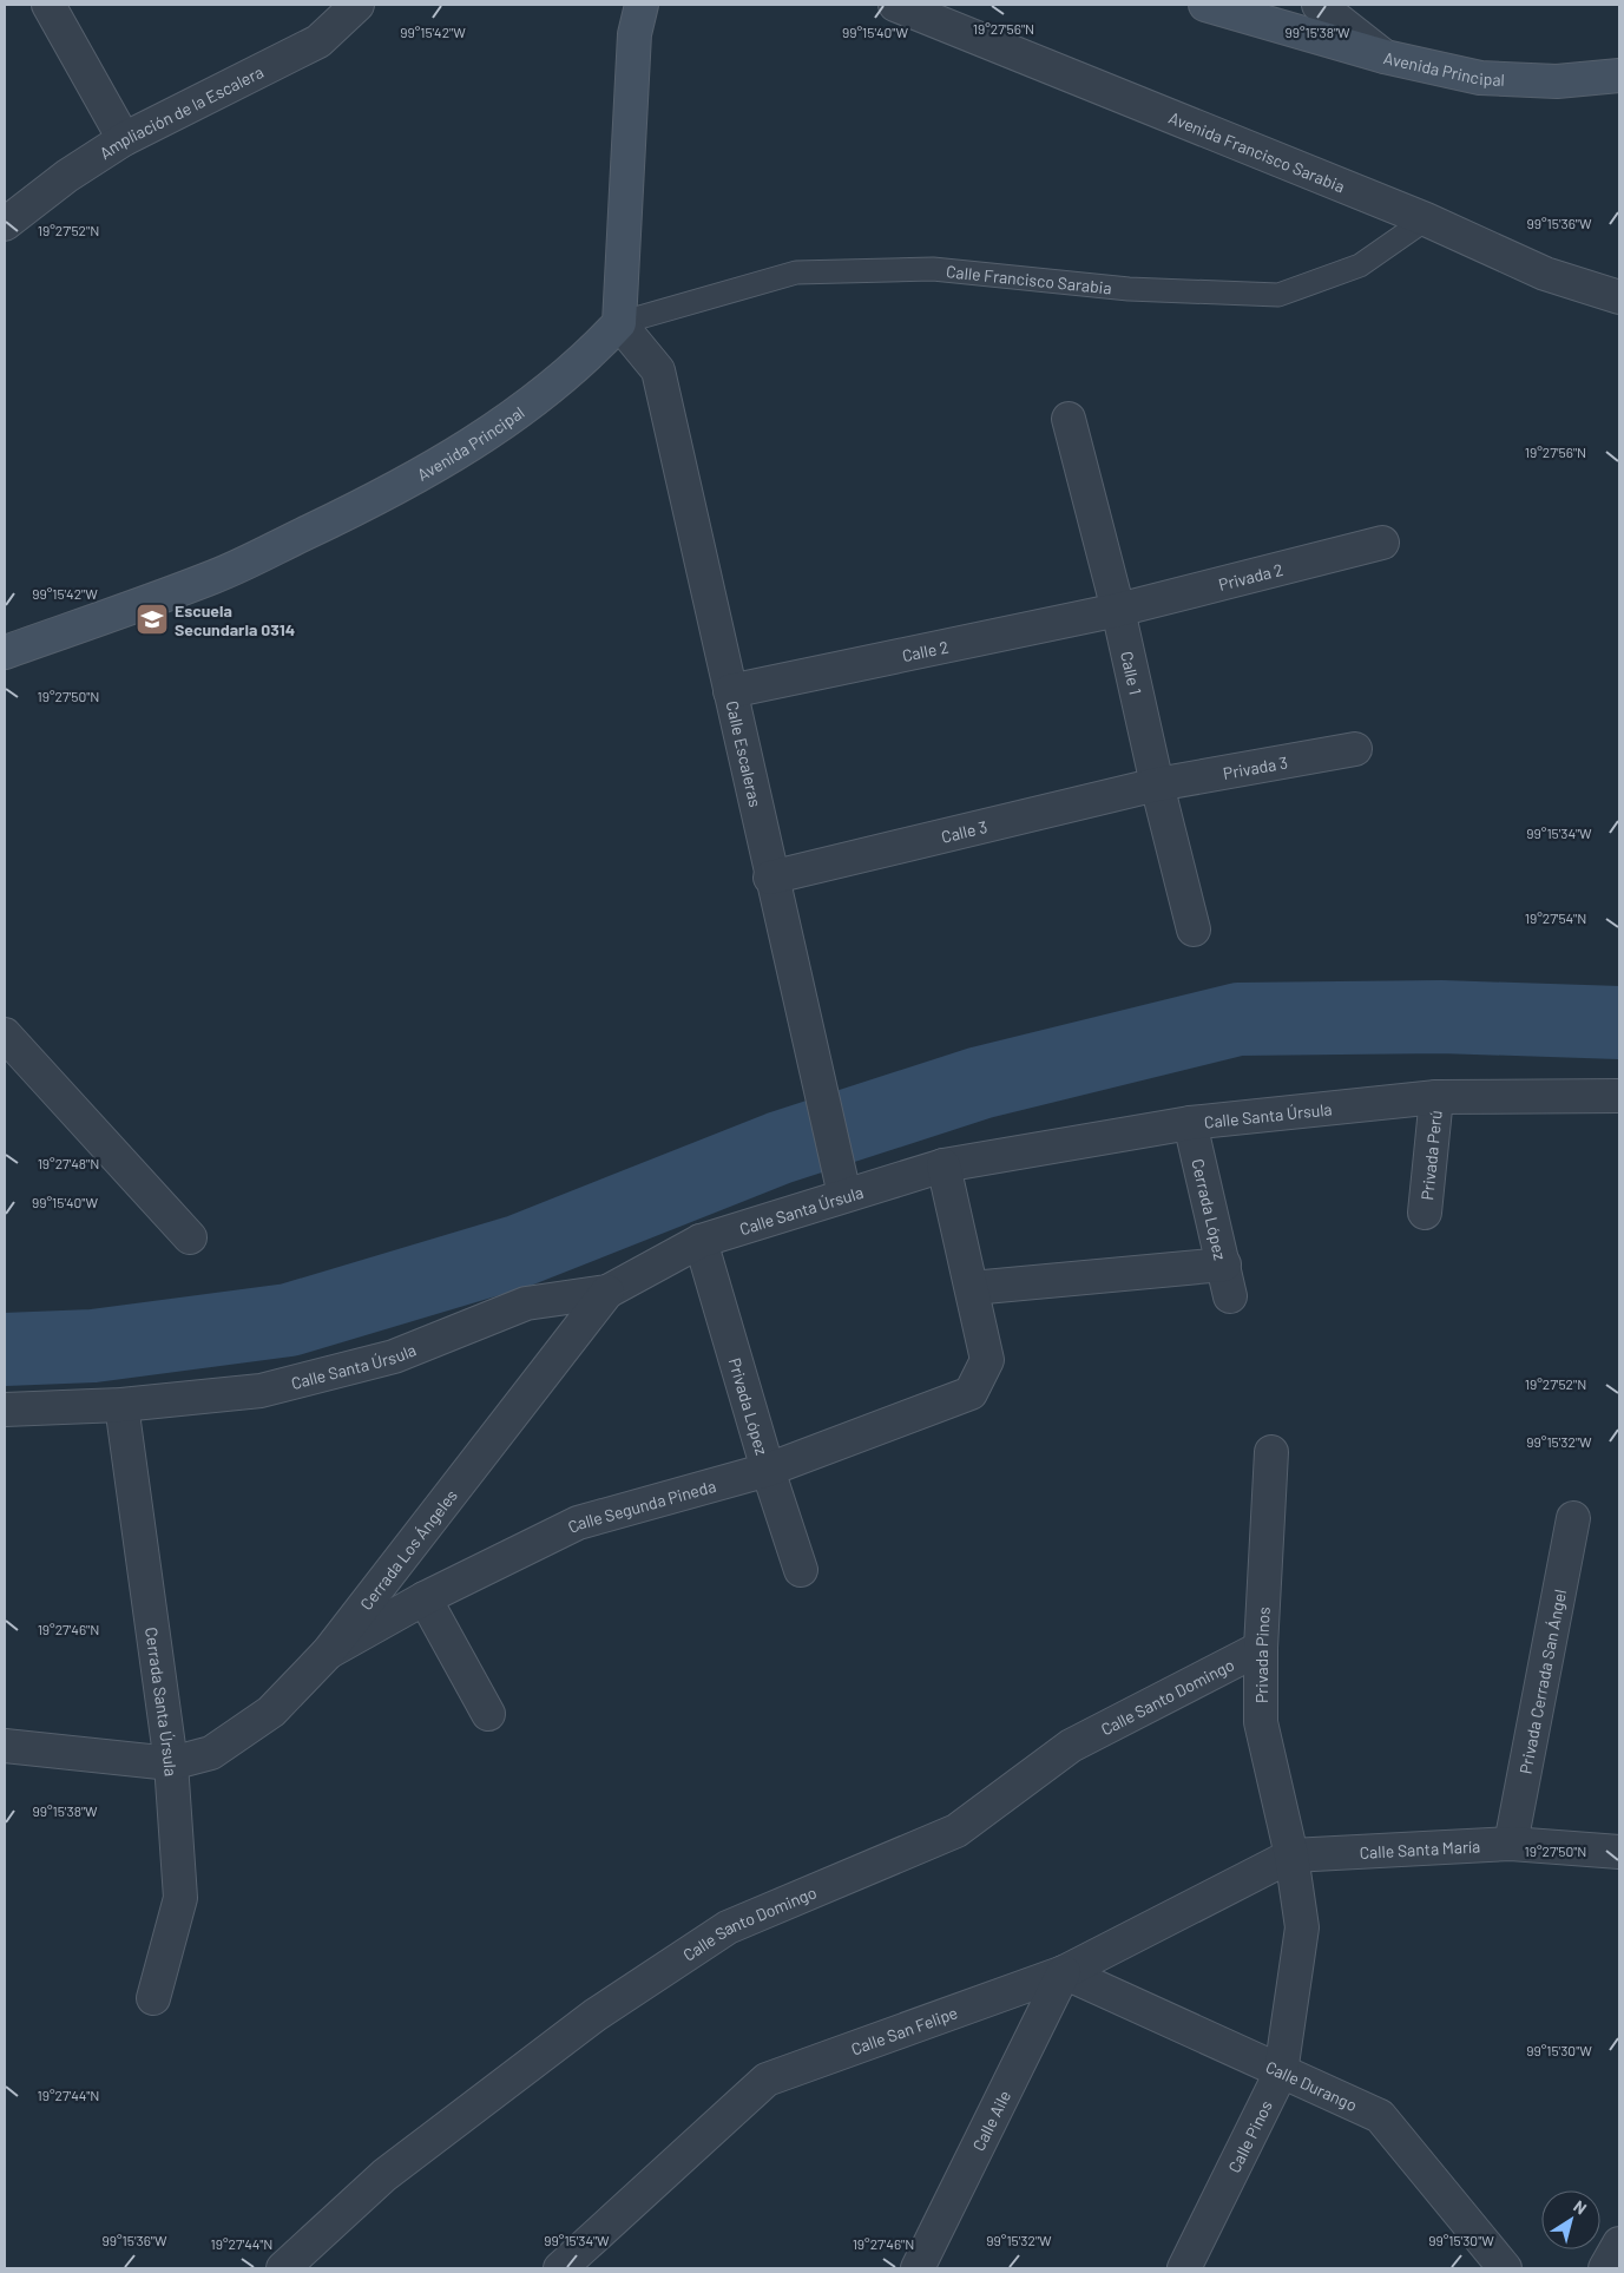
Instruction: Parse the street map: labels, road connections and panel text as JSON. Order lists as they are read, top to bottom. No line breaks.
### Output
{"streets":{"street":["Avenida Principal","Ampliación de la Escalera","Avenida Francisco Sarabia","Privada 2","Calle 2","Calle 1","Calle Escaleras","Privada 3","Calle 3","Calle Santa Úrsula","Privada Perú","Cerrada López","Privada López","Calle Segunda Pineda","Cerrada Los Ángeles","Privada Pinos","Privada Cerrada San Ángel","Calle Santo Domingo","Cerrada Santa Úrsula","Calle Santa María","Calle San Felipe","Calle Durango","Calle Aile","Calle Pinos"],"lane":["Calle Francisco Sarabia"]},"crossings":[["Avenida Principal","Calle Francisco Sarabia"],["Avenida Principal","Calle Escaleras"],["Avenida Francisco Sarabia","Calle Francisco Sarabia"],["Calle Francisco Sarabia","Calle Escaleras"],["Privada 2","Calle 2"],["Privada 2","Calle 1"],["Calle 2","Calle 1"],["Calle 2","Calle Escaleras"],["Calle 1","Privada 3"],["Calle 1","Calle 3"],["Calle Escaleras","Calle 3"],["Calle Escaleras","Calle Santa Úrsula"],["Privada 3","Calle 3"],["Calle Santa Úrsula","Privada Perú"],["Calle Santa Úrsula","Cerrada López"],["Calle Santa Úrsula","Privada López"],["Calle Santa Úrsula","Cerrada Los Ángeles"],["Calle Santa Úrsula","Cerrada Santa Úrsula"],["Privada López","Calle Segunda Pineda"],["Calle Segunda Pineda","Cerrada Los Ángeles"],["Cerrada Los Ángeles","Cerrada Santa Úrsula"],["Privada Pinos","Calle Santo Domingo"],["Privada Pinos","Calle Santa María"],["Privada Pinos","Calle San Felipe"],["Privada Pinos","Calle Pinos"],["Privada Cerrada San Ángel","Calle Santa María"],["Calle Santa María","Calle San Felipe"],["Calle Santa María","Calle Pinos"],["Calle San Felipe","Calle Durango"],["Calle San Felipe","Calle Aile"],["Calle San Felipe","Calle Pinos"],["Calle Durango","Calle Aile"],["Calle Durango","Calle Pinos"]],"places":{"school or university":["Escuela Secundaria 0314"]},"north":"top right","coordinates":["19°27'56\"N","99°15'42\"W","99°15'40\"W","99°15'38\"W","99°15'36\"W","19°27'52\"N","19°27'50\"N","99°15'34\"W","19°27'54\"N","19°27'48\"N","99°15'32\"W","19°27'46\"N","99°15'30\"W","19°27'44\"N"]}
